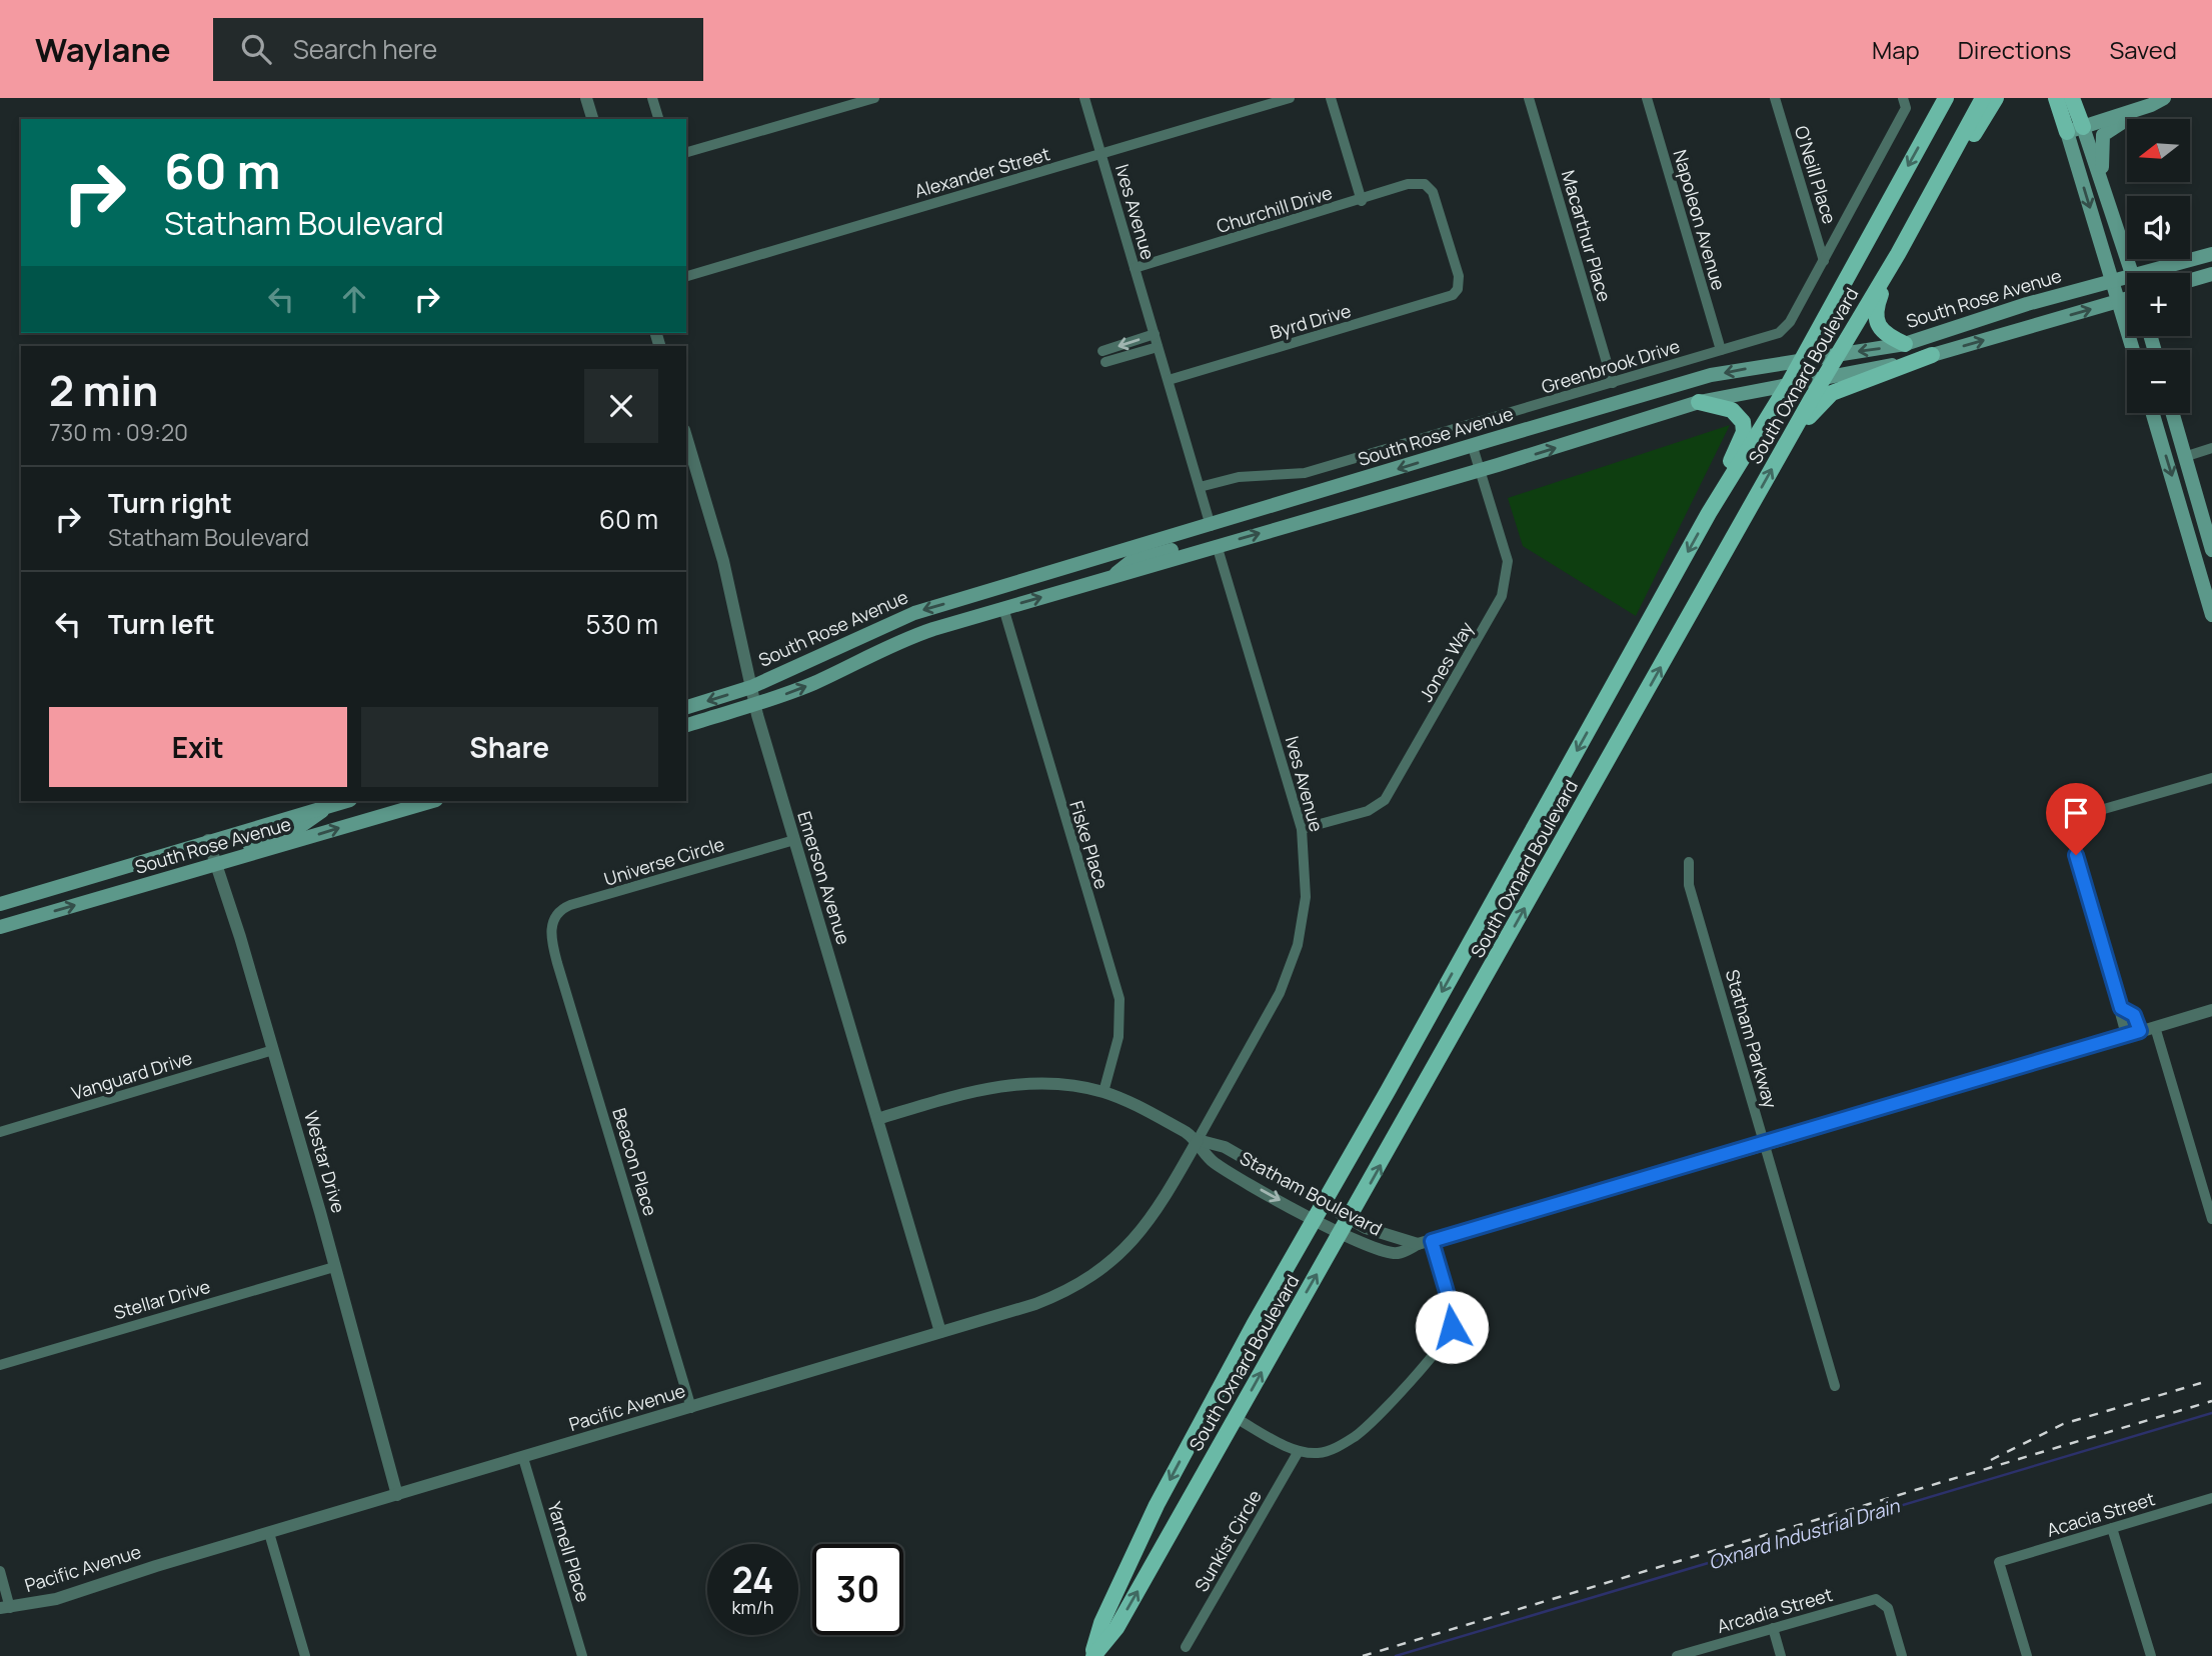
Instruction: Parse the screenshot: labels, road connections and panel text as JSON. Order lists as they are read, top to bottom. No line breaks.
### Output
{"streets":{"main road":["South Rose Avenue","South Oxnard Boulevard"],"street":["Alexander Street","O'Neill Place","Churchill Drive","Ives Avenue","Napoleon Avenue","Macarthur Place","Byrd Drive","Greenbrook Drive","Jones Way","Fiske Place","Universe Circle","Emerson Avenue","Statham Parkway","Vanguard Drive","Westar Drive","Beacon Place","Statham Boulevard","Stellar Drive","Pacific Avenue","Acacia Street","Sunkist Circle","Yarnell Place","Arcadia Street"]},"crossings":[["Alexander Street","Ives Avenue"],["O'Neill Place","Greenbrook Drive"],["Churchill Drive","Ives Avenue"],["Churchill Drive","Byrd Drive"],["Ives Avenue","South Rose Avenue"],["Ives Avenue","Byrd Drive"],["Ives Avenue","Greenbrook Drive"],["Ives Avenue","Jones Way"],["Ives Avenue","Statham Boulevard"],["Ives Avenue","Pacific Avenue"],["Napoleon Avenue","Greenbrook Drive"],["Macarthur Place","Greenbrook Drive"],["South Rose Avenue","South Oxnard Boulevard"],["South Rose Avenue","Jones Way"],["South Rose Avenue","Emerson Avenue"],["South Rose Avenue","Westar Drive"],["South Oxnard Boulevard","Statham Boulevard"],["Fiske Place","Statham Boulevard"],["Universe Circle","Emerson Avenue"],["Universe Circle","Beacon Place"],["Emerson Avenue","Statham Boulevard"],["Emerson Avenue","Pacific Avenue"],["Statham Parkway","Statham Boulevard"],["Vanguard Drive","Westar Drive"],["Westar Drive","Stellar Drive"],["Westar Drive","Pacific Avenue"],["Beacon Place","Pacific Avenue"],["Statham Boulevard","Pacific Avenue"],["Pacific Avenue","Yarnell Place"]],"water":["Oxnard Industrial Drain"],"north":"left","page":{"header":"Waylane","search":"Search here","nav":["Map","Directions","Saved"],"map_buttons":["+","−"],"turn":["60 m","Statham Boulevard"],"heading":["2 min","730 m · 09:20"],"list":[{"name":"Turn right","note":"Statham Boulevard","value":"60 m"},{"name":"Turn left","value":"530 m"}],"buttons":["Exit","Share"],"speed":"24 km/h","limit":"30"}}
